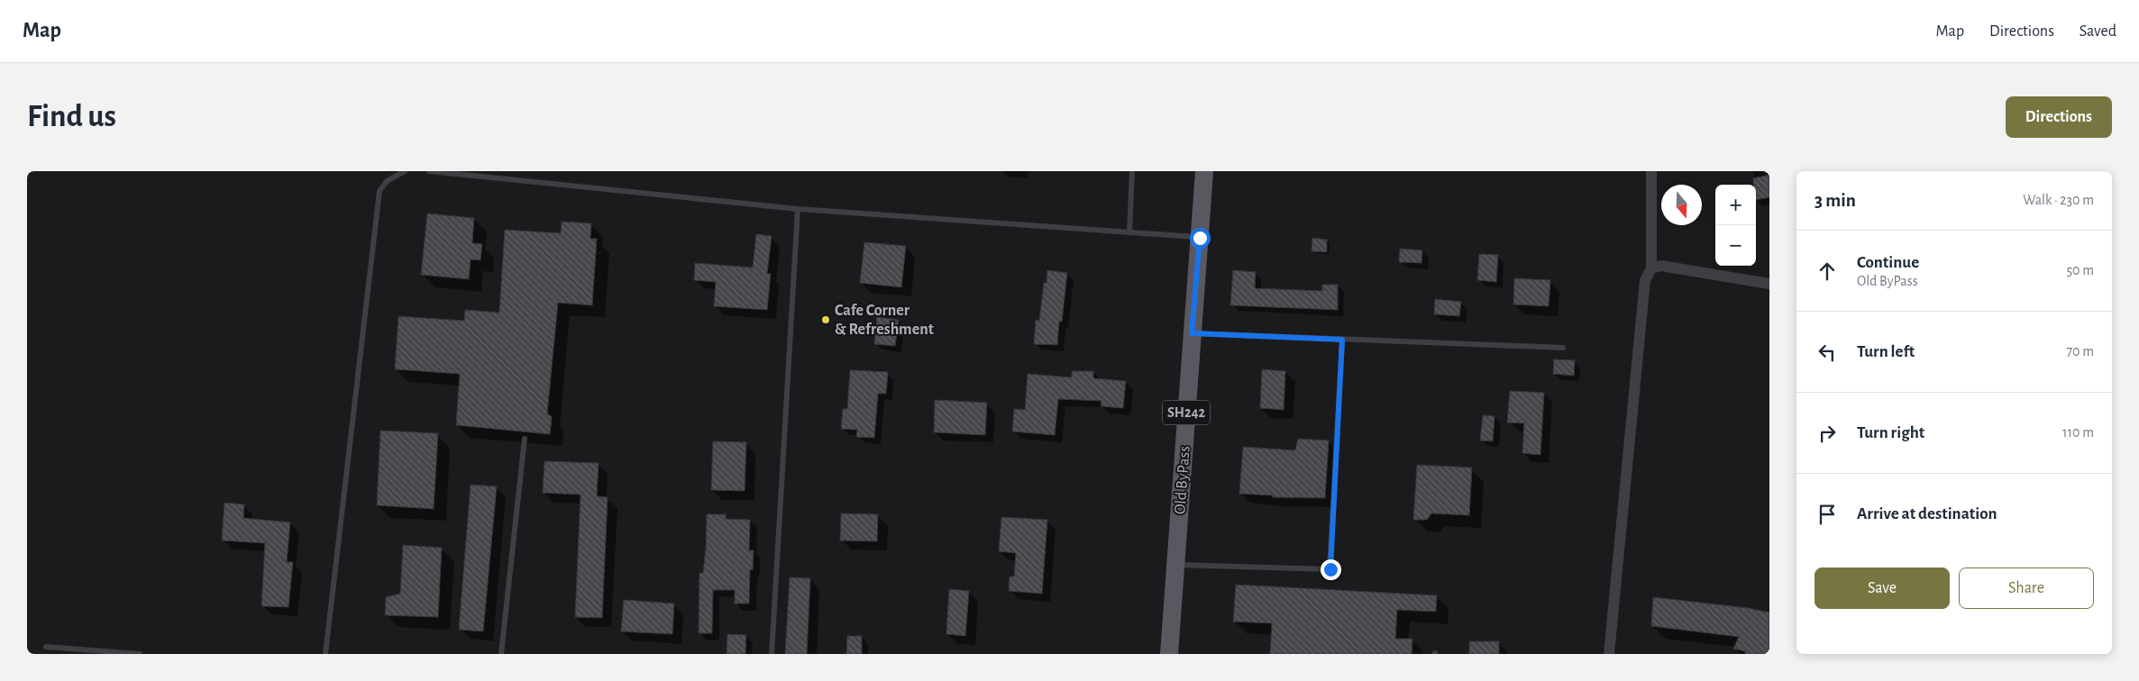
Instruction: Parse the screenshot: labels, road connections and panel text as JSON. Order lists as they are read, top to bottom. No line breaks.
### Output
{"streets":{"main road":["SH242","Old ByPass"]},"places":["Cafe Corner & Refreshment"],"north":"bottom","page":{"header":"Map","nav":["Map","Directions","Saved"],"buttons":["Directions",["Save","Share"]],"title":"Find us","heading":["3 min","Walk · 230 m"],"map_buttons":["+","−"],"list":[["Continue","Old ByPass","50 m"],["Turn left","70 m"],["Turn right","110 m"],"Arrive at destination"]}}
